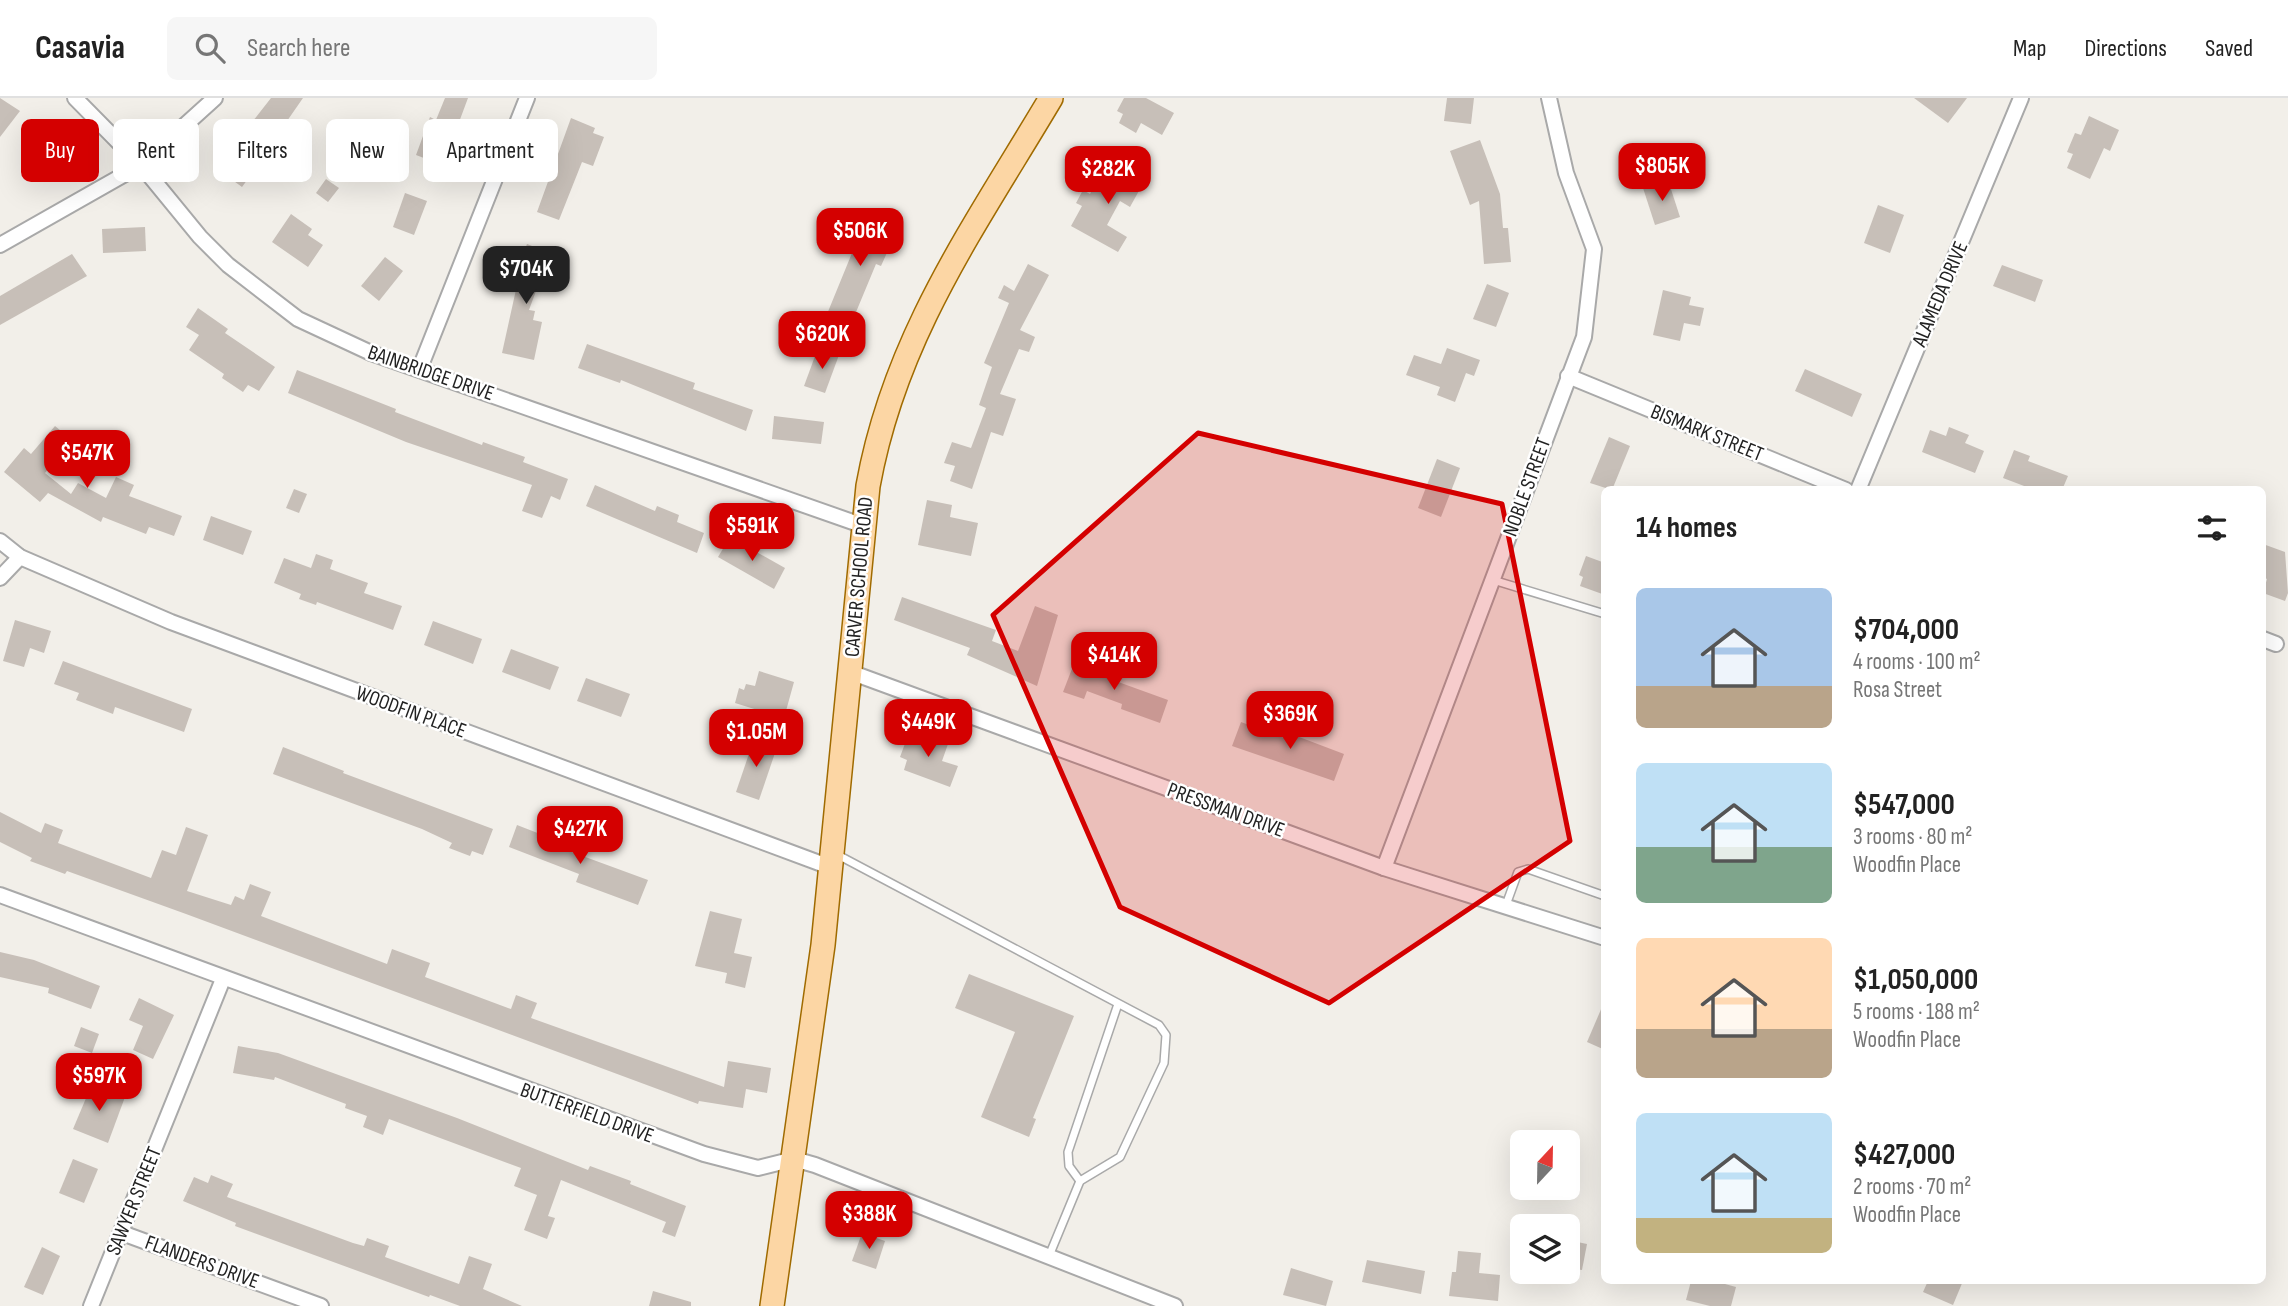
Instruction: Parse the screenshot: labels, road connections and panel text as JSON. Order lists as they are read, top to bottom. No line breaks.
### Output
{"streets":{"main road":["CARVER SCHOOL ROAD"],"street":["ALAMEDA DRIVE","BAINBRIDGE DRIVE","BISMARK STREET","NOBLE STREET","WOODFIN PLACE","PRESSMAN DRIVE","BUTTERFIELD DRIVE","SAWYER STREET","FLANDERS DRIVE"]},"crossings":[["BAINBRIDGE DRIVE","CARVER SCHOOL ROAD"],["BISMARK STREET","NOBLE STREET"],["NOBLE STREET","PRESSMAN DRIVE"],["CARVER SCHOOL ROAD","WOODFIN PLACE"],["CARVER SCHOOL ROAD","PRESSMAN DRIVE"],["CARVER SCHOOL ROAD","BUTTERFIELD DRIVE"],["BUTTERFIELD DRIVE","SAWYER STREET"],["SAWYER STREET","FLANDERS DRIVE"]],"north":"top","page":{"header":"Casavia","search":"Search here","nav":["Map","Directions","Saved"],"chip":["Buy","Rent","Filters","New","Apartment"],"price":["$805K","$282K","$506K","$704K","$620K","$547K","$591K","$414K","$369K","$449K","$1.05M","$427K","$597K","$388K"],"heading":"14 homes","list":[{"name":"$704,000","note":"4 rooms · 100 m² · Rosa Street"},{"name":"$547,000","note":"3 rooms · 80 m² · Woodfin Place"},{"name":"$1,050,000","note":"5 rooms · 188 m² · Woodfin Place"},{"name":"$427,000","note":"2 rooms · 70 m² · Woodfin Place"}]}}
